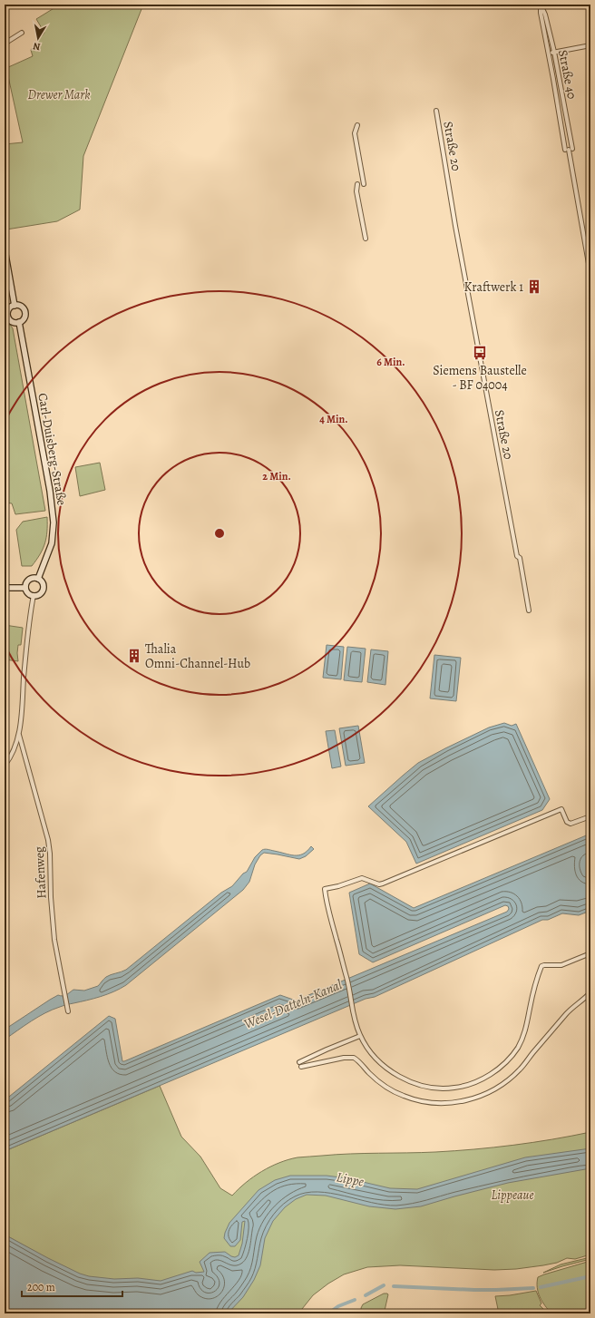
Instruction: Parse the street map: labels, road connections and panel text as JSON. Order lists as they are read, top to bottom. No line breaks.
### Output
{"streets":{"main road":["Carl-Duisberg-Straße"],"street":["Straße 40","Straße 20","Hafenweg"]},"water":["Wesel-Datteln-Kanal","Lippe"],"parks":["Drewer Mark","Lippeaue"],"places":{"building":["Kraftwerk 1","Thalia Omni-Channel-Hub"],"bus stop":["Siemens Baustelle - BF 04004"]},"scale_bar":"200 m","north":"bottom","rings":["6 Min.","4 Min.","2 Min."]}
